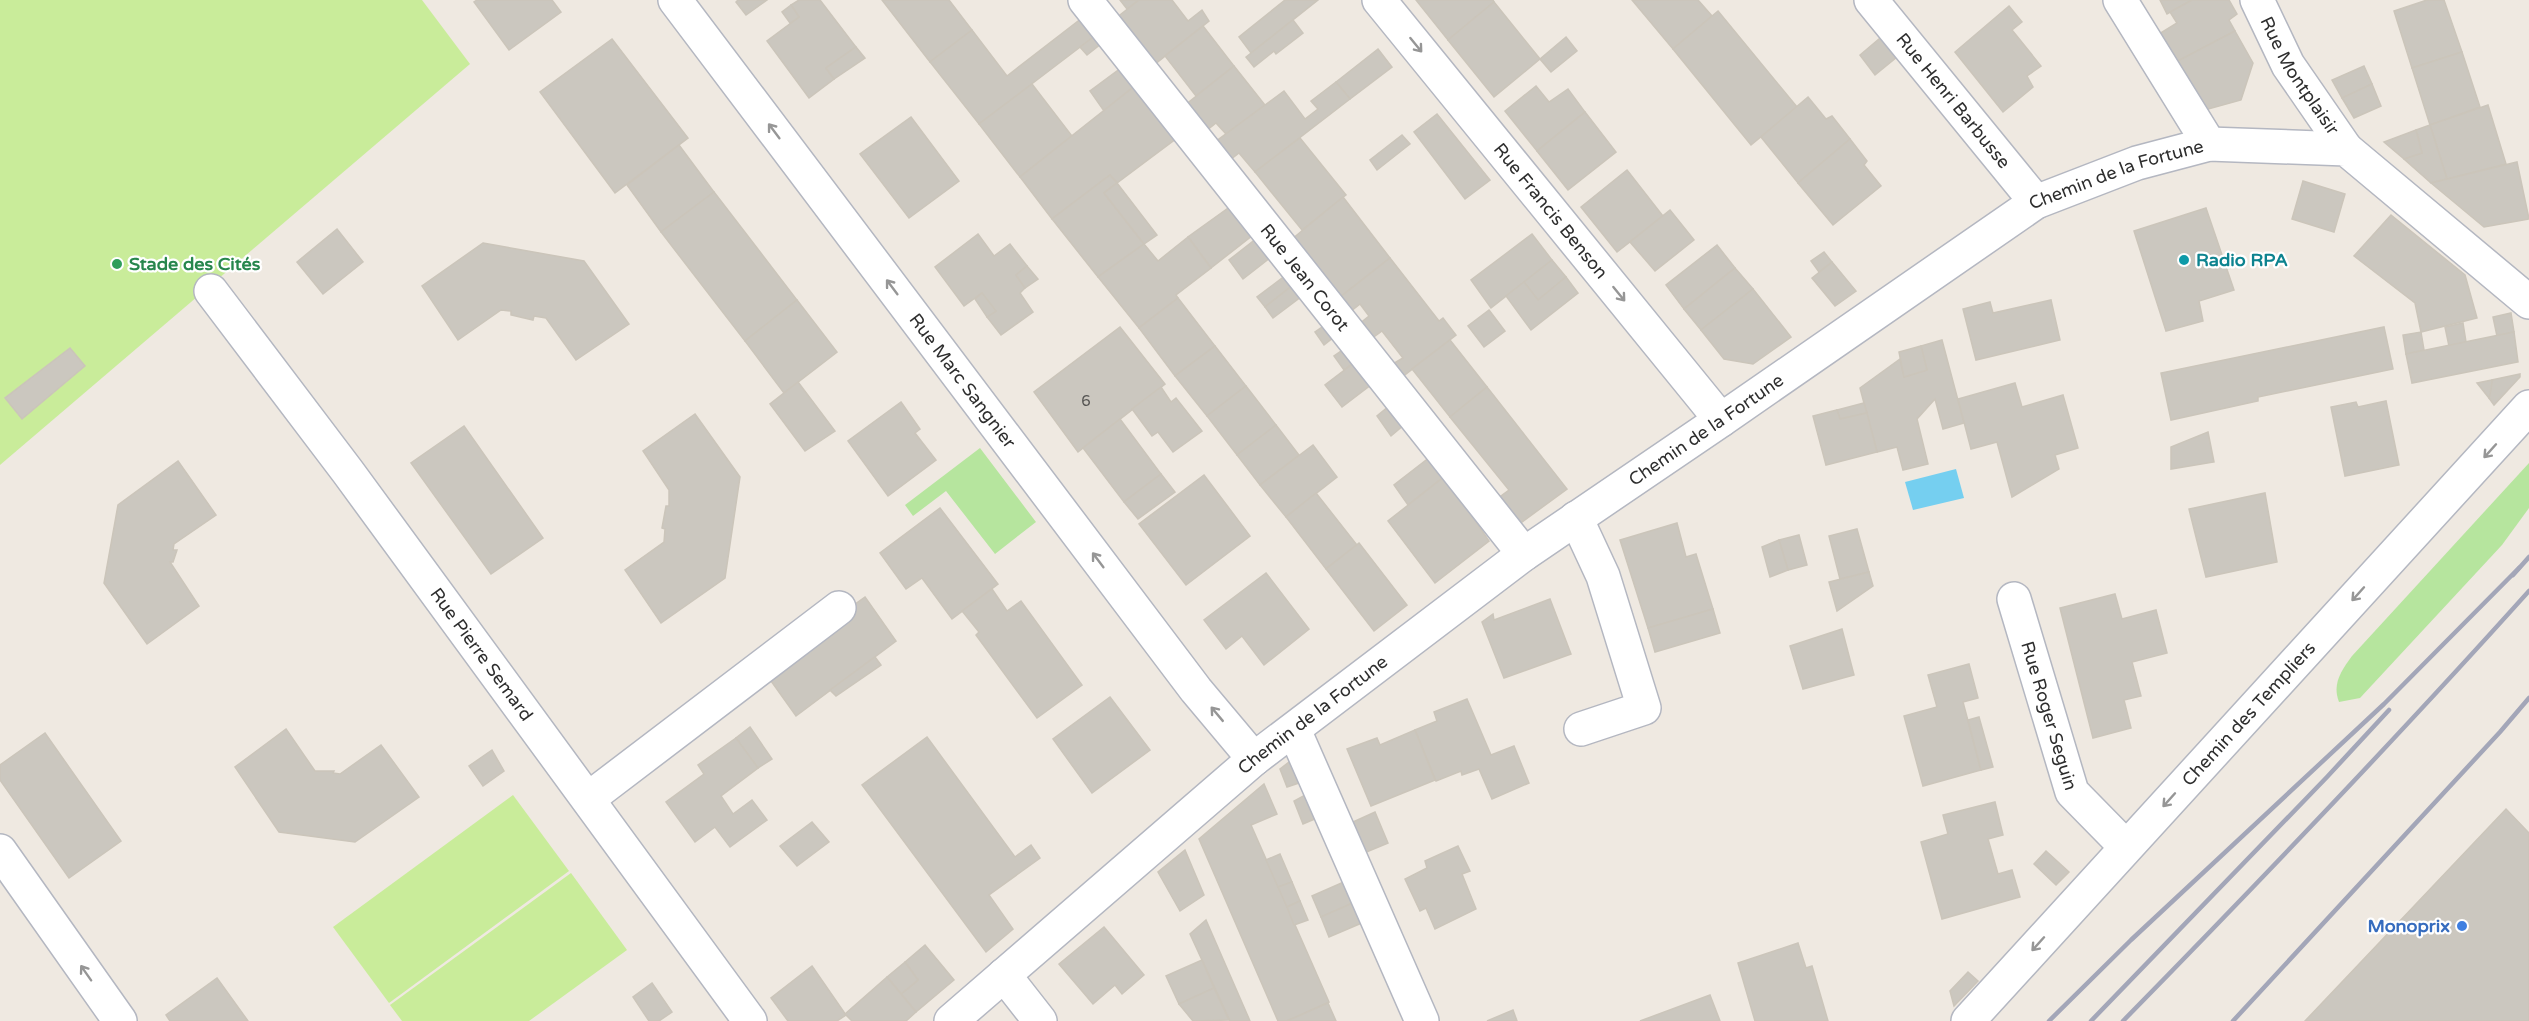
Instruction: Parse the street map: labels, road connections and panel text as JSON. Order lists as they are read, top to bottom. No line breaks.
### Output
{"streets":{"street":["Rue Montplaisir","Rue Henri Barbusse","Chemin de la Fortune","Rue Francis Benson","Rue Jean Corot","Rue Marc Sangnier","Rue Pierre Semard","Chemin des Templiers","Rue Roger Seguin"]},"crossings":[["Rue Montplaisir","Chemin de la Fortune"],["Rue Henri Barbusse","Chemin de la Fortune"],["Chemin de la Fortune","Rue Francis Benson"],["Chemin de la Fortune","Rue Jean Corot"],["Chemin de la Fortune","Rue Marc Sangnier"],["Chemin des Templiers","Rue Roger Seguin"]],"one_way":["Rue Francis Benson","Rue Marc Sangnier","Chemin des Templiers"],"places":["Radio RPA","Stade des Cités","Monoprix"],"house_numbers":["6"]}
